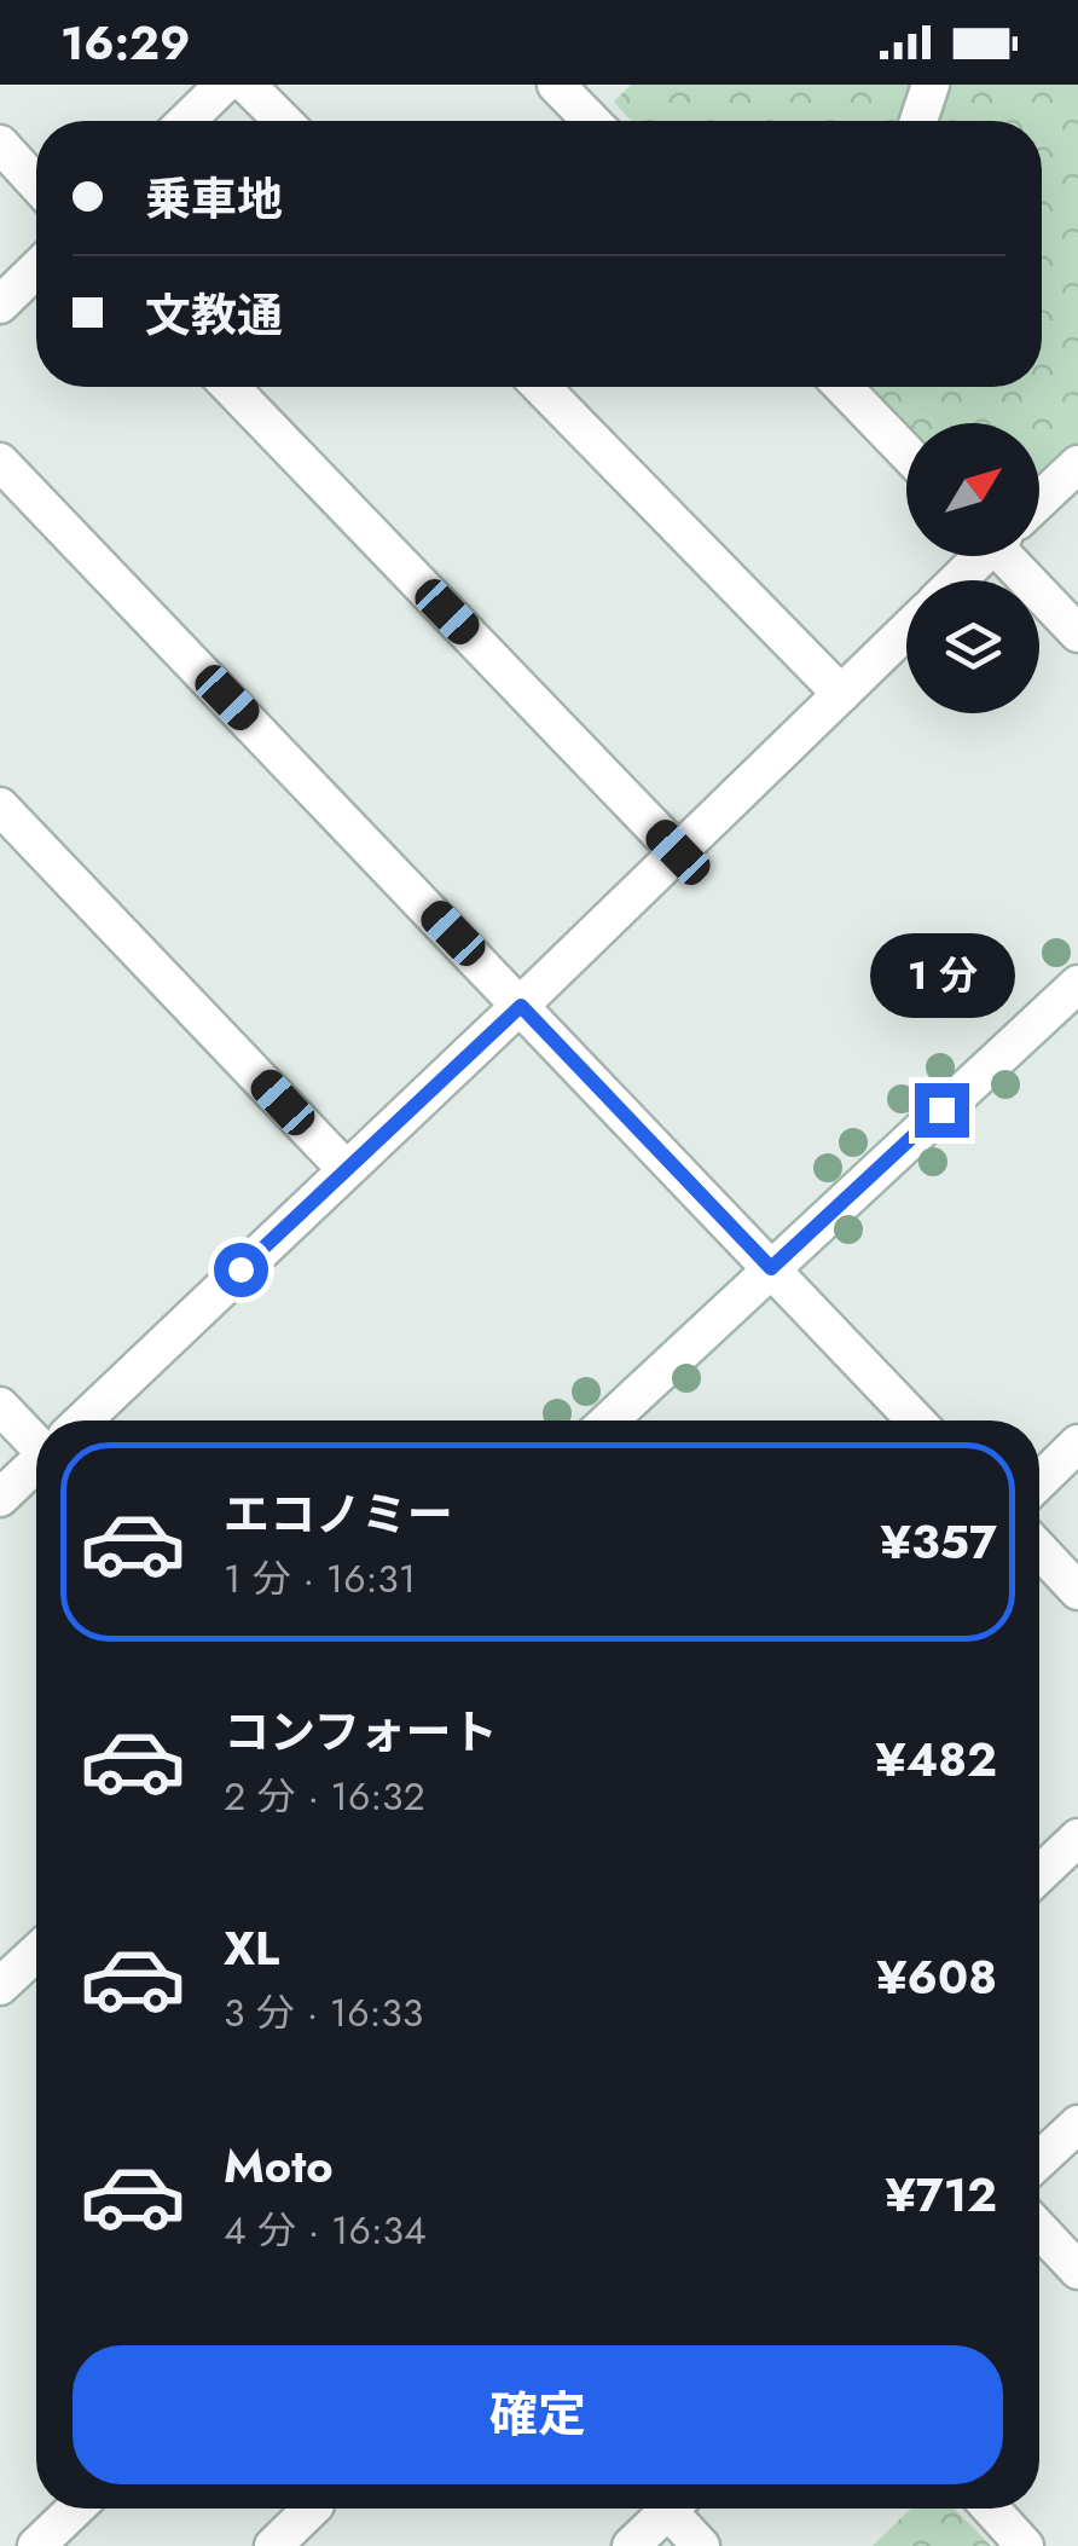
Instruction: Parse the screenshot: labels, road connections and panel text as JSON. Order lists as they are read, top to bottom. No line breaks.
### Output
{"north":"top right","page":{"status":"16:29","banner":["乗車地","文教通"],"bubble":"1 分","list":[{"name":"エコノミー","note":"1 分 · 16:31","value":"¥357"},{"name":"コンフォート","note":"2 分 · 16:32","value":"¥482"},{"name":"XL","note":"3 分 · 16:33","value":"¥608"},{"name":"Moto","note":"4 分 · 16:34","value":"¥712"}],"buttons":"確定"}}
